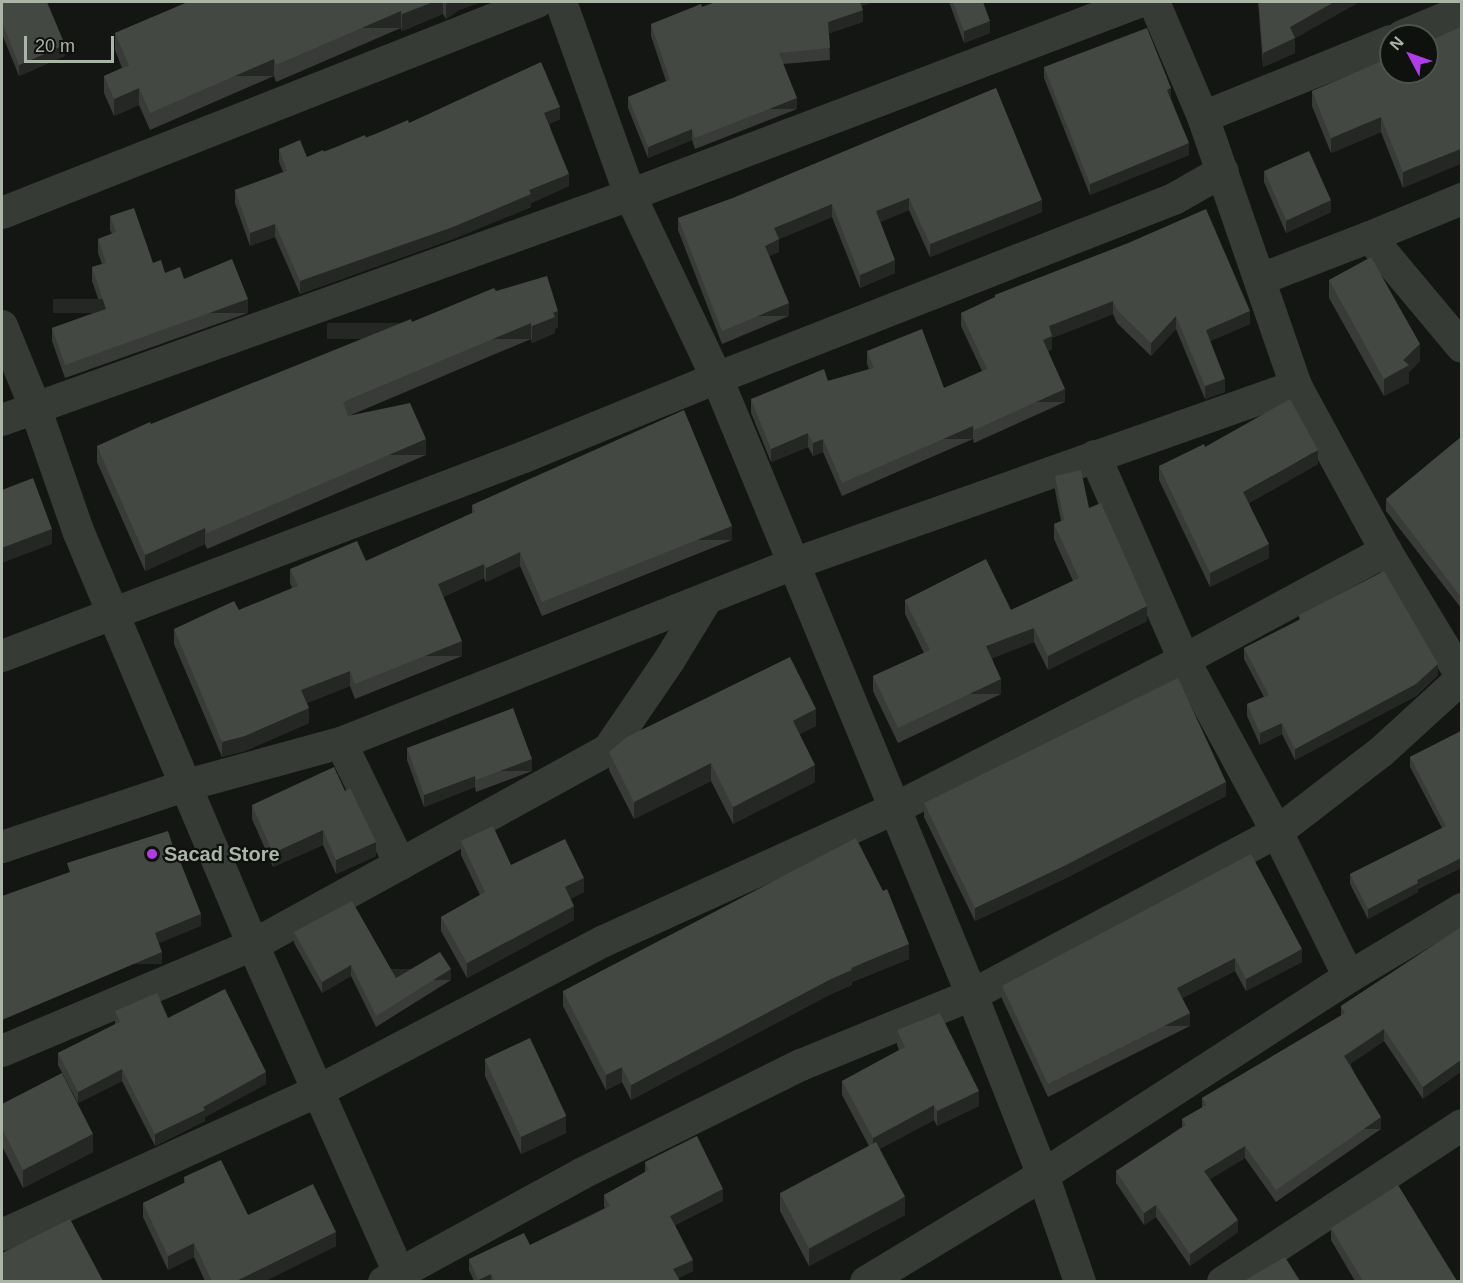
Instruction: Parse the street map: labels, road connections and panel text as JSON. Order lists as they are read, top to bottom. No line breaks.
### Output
{"places":["Sacad Store"],"scale_bar":"20 m","north":"top left"}
